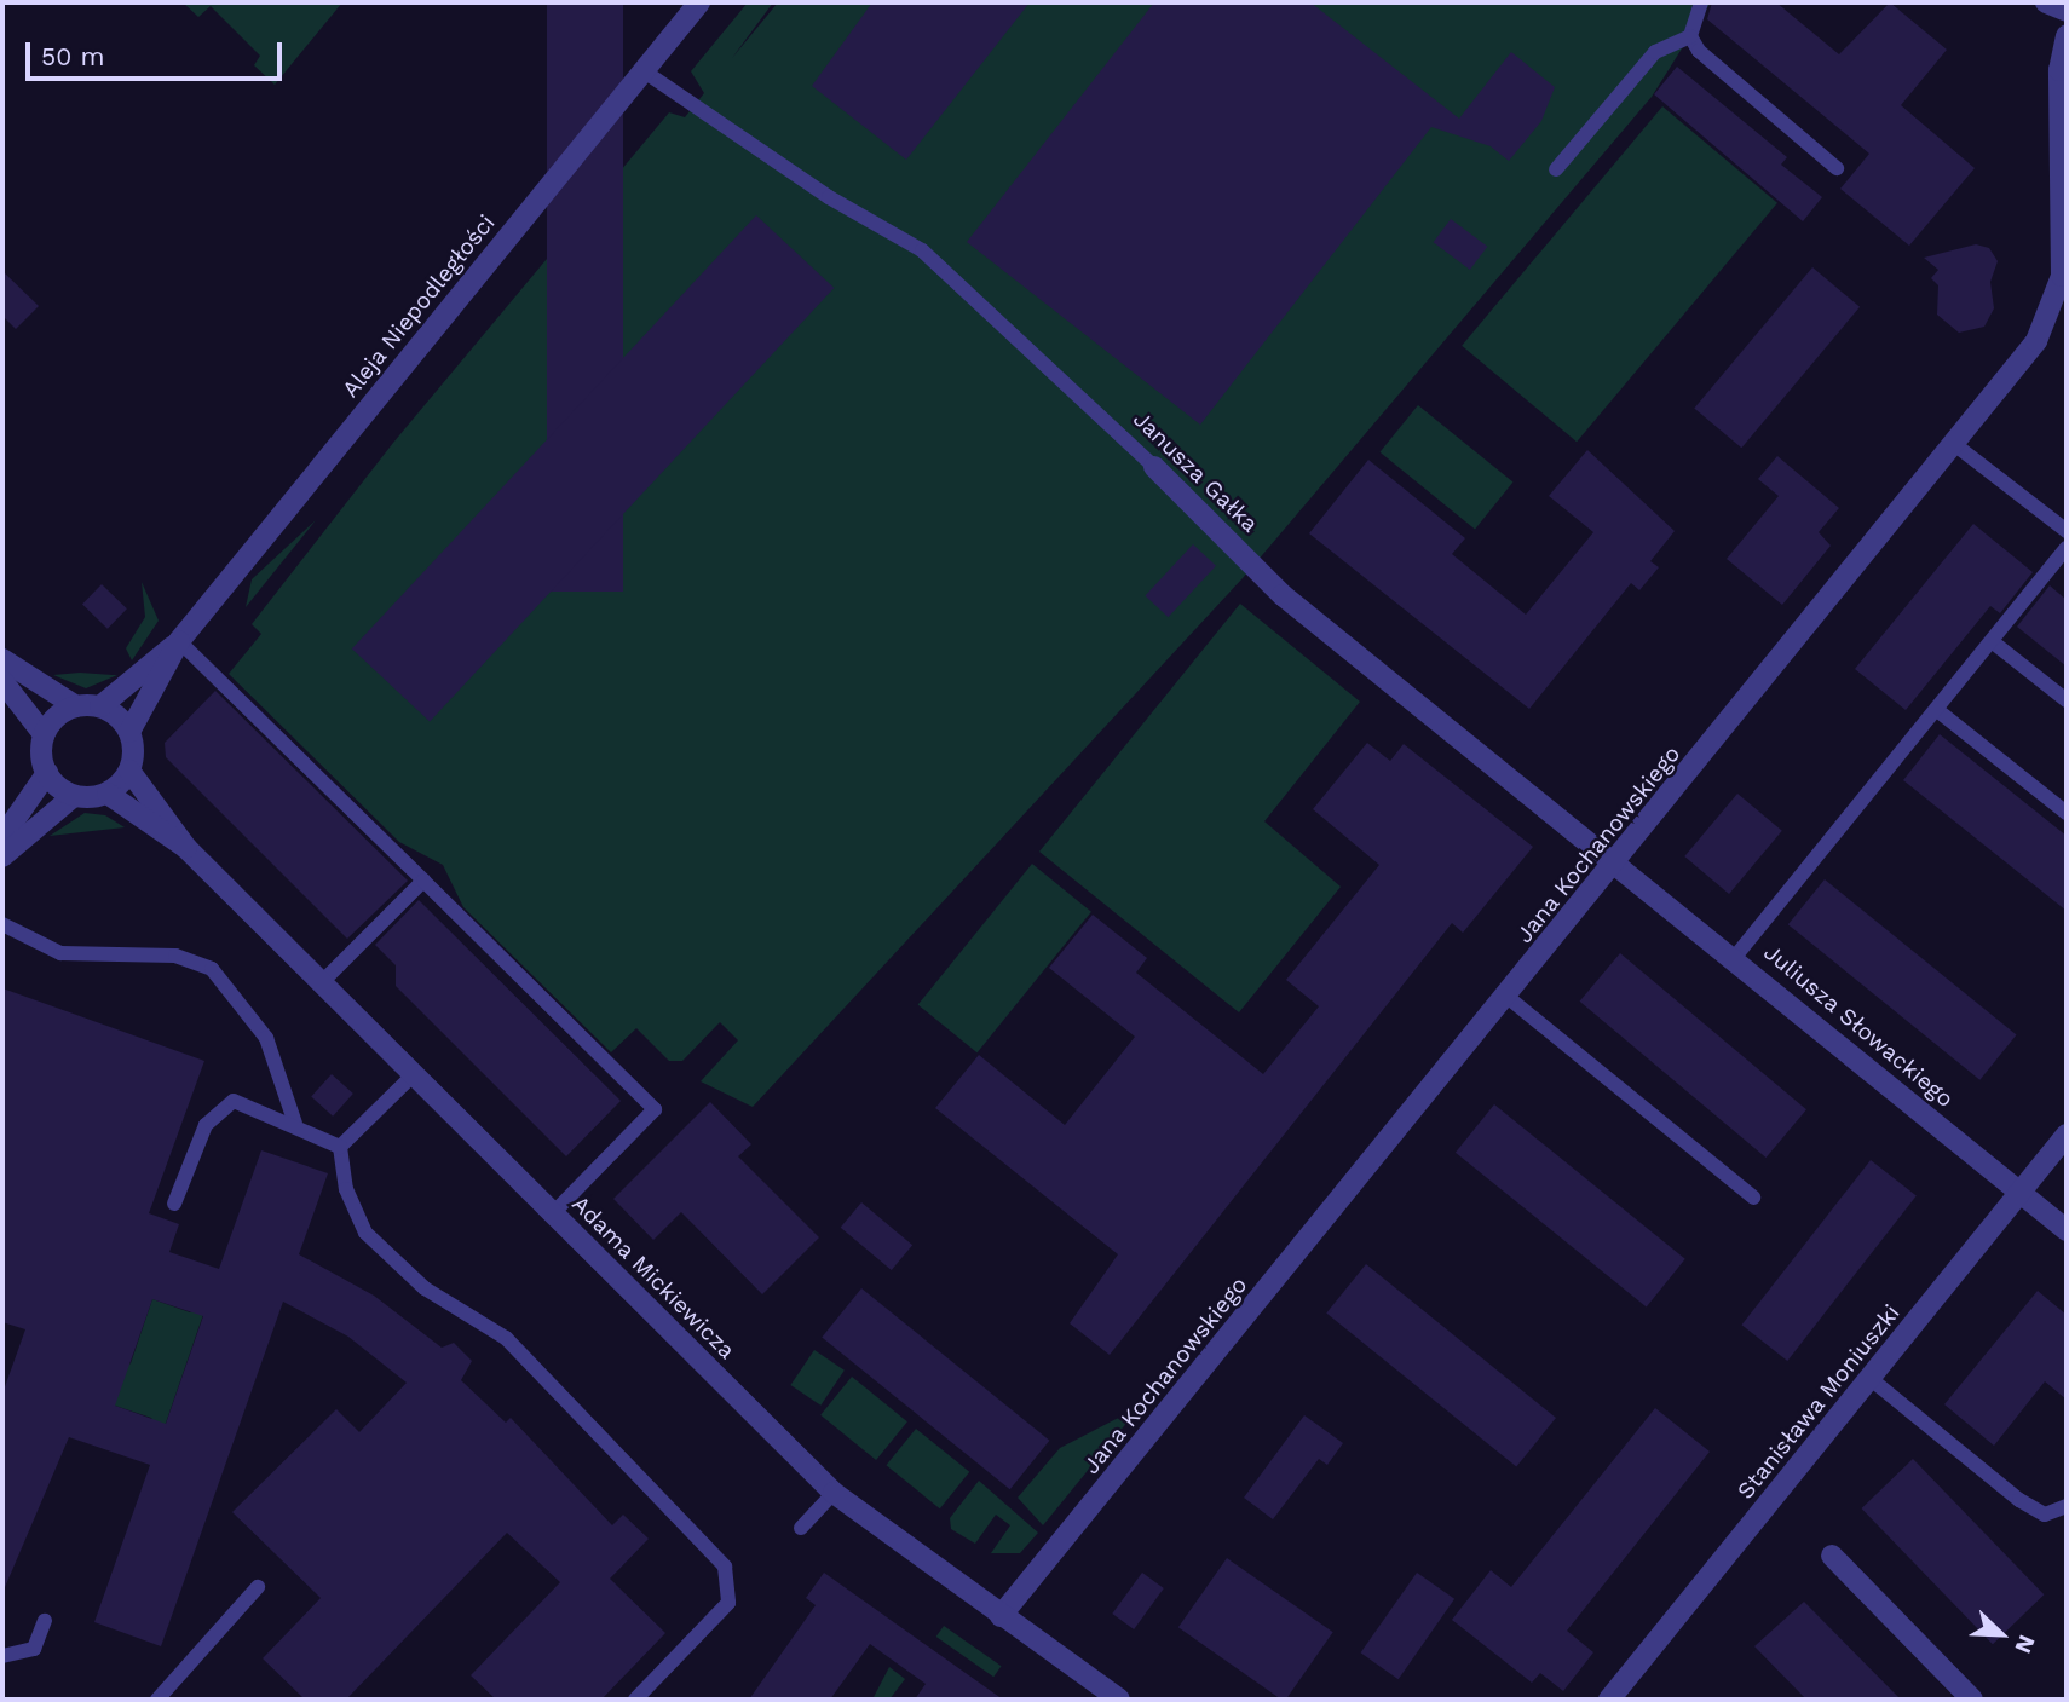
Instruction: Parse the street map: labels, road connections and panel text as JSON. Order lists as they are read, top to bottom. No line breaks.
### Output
{"streets":{"street":["Aleja Niepodległości","Janusza Gałka","Jana Kochanowskiego","Juliusza Słowackiego","Adama Mickiewicza","Stanisława Moniuszki"]},"crossings":[["Aleja Niepodległości","Janusza Gałka"],["Aleja Niepodległości","Adama Mickiewicza"],["Janusza Gałka","Jana Kochanowskiego"],["Janusza Gałka","Juliusza Słowackiego"],["Jana Kochanowskiego","Juliusza Słowackiego"],["Jana Kochanowskiego","Adama Mickiewicza"],["Juliusza Słowackiego","Stanisława Moniuszki"]],"scale_bar":"50 m","north":"bottom right"}
